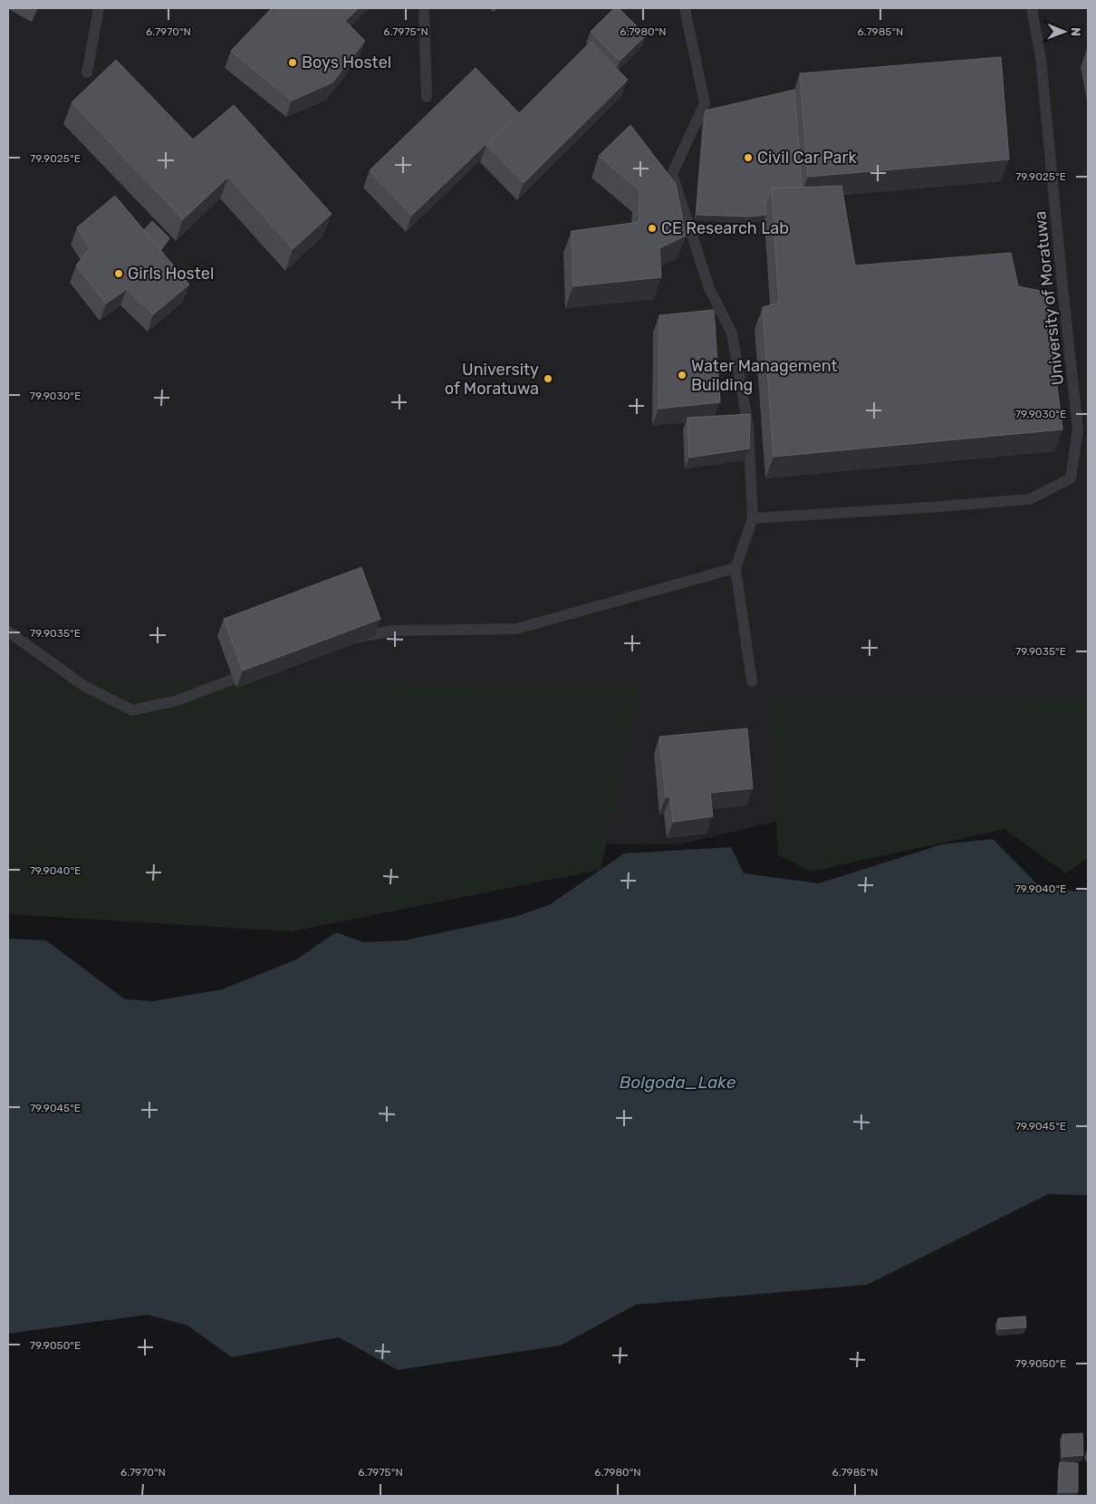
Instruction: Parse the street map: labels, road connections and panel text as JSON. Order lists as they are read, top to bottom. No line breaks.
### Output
{"streets":{"lane":["University of Moratuwa"]},"water":["Bolgoda_Lake"],"places":["Boys Hostel","Civil Car Park","CE Research Lab","Girls Hostel","Water Management Building","University of Moratuwa"],"north":"right","coordinates":["6.7970°N","6.7975°N","6.7980°N","6.7985°N","79.9025°E","79.9030°E","79.9035°E","79.9040°E","79.9045°E","79.9050°E"]}
